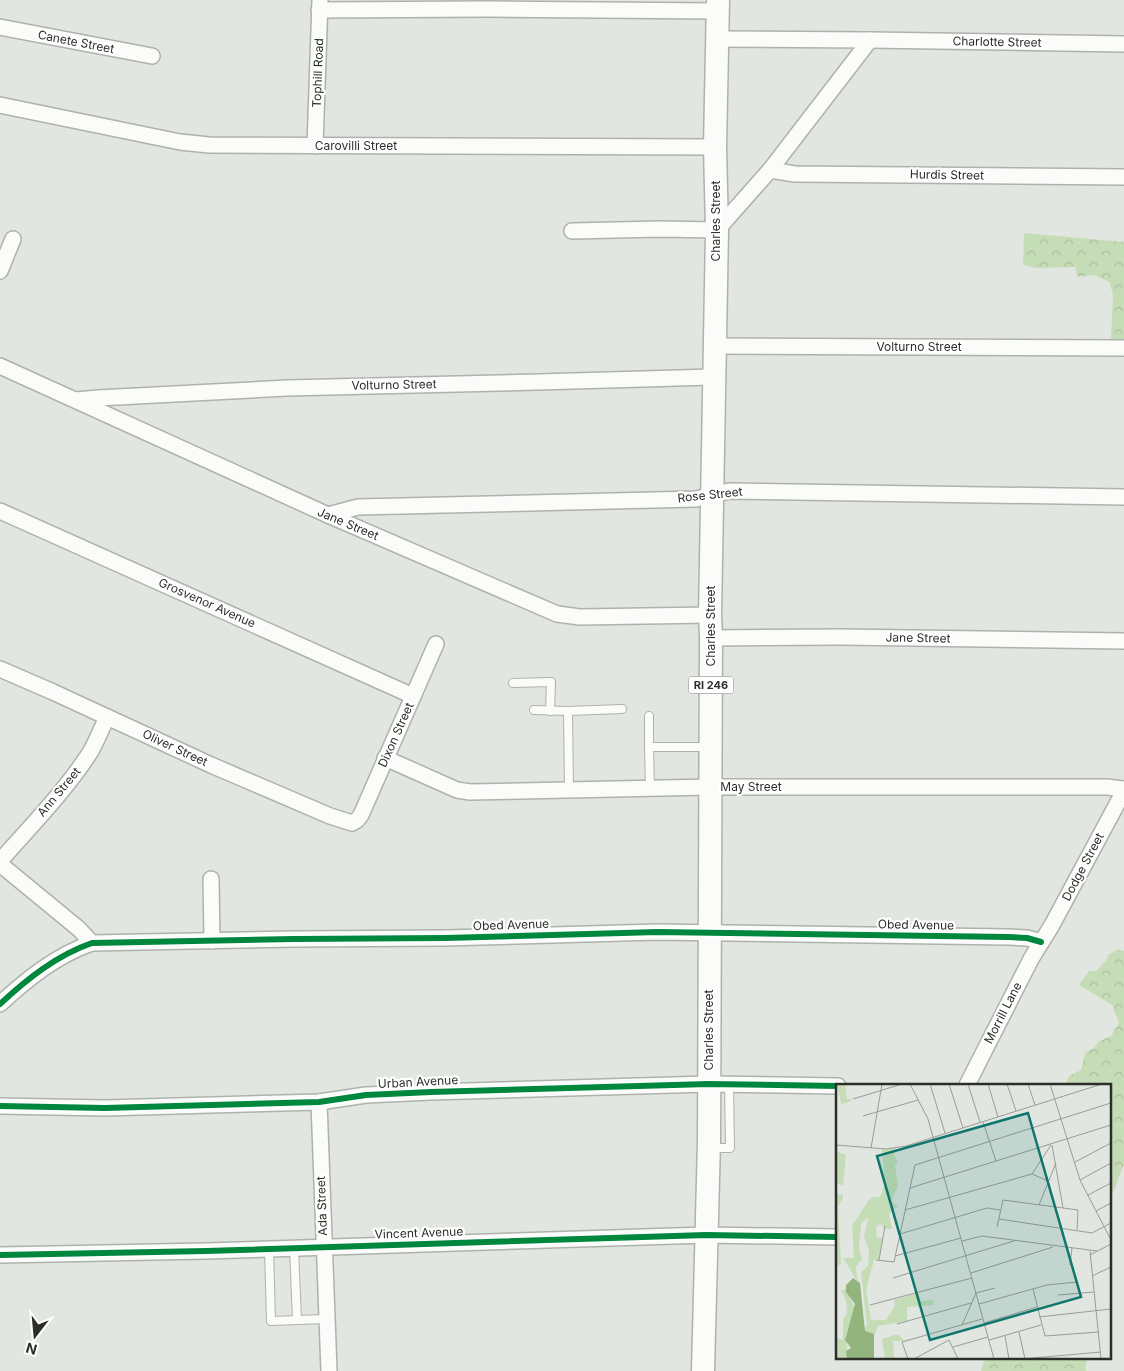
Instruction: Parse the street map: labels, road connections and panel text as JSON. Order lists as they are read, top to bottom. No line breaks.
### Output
{"streets":{"main road":["Charles Street","RI 246"],"street":["Canete Street","Charlotte Street","Tophill Road","Carovilli Street","Hurdis Street","Volturno Street","Rose Street","Jane Street","Grosvenor Avenue","Dixon Street","Oliver Street","May Street","Ann Street","Dodge Street","Obed Avenue","Morrill Lane","Urban Avenue","Ada Street","Vincent Avenue"]},"crossings":[["Charlotte Street","Charles Street"],["Tophill Road","Carovilli Street"],["Carovilli Street","Charles Street"],["Charles Street","Volturno Street"],["Charles Street","Rose Street"],["Charles Street","Jane Street"],["Charles Street","May Street"],["Charles Street","Obed Avenue"],["Charles Street","Urban Avenue"],["Charles Street","Vincent Avenue"],["Volturno Street","Jane Street"],["Rose Street","Jane Street"],["Grosvenor Avenue","Dixon Street"],["Dixon Street","Oliver Street"],["Dixon Street","May Street"],["Oliver Street","Ann Street"],["May Street","Dodge Street"],["Dodge Street","Obed Avenue"],["Dodge Street","Morrill Lane"],["Obed Avenue","Morrill Lane"],["Urban Avenue","Ada Street"],["Ada Street","Vincent Avenue"]],"north":"bottom"}
